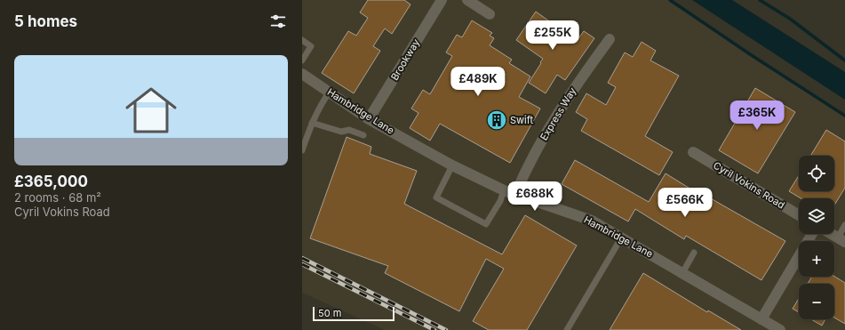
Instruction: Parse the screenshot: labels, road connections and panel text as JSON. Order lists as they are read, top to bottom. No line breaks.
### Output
{"streets":{"street":["Brookway","Hambridge Lane","Express Way","Cyril Vokins Road"]},"crossings":[["Brookway","Hambridge Lane"],["Hambridge Lane","Express Way"]],"places":{"building":["Swift"]},"scale_bar":"50 m","page":{"heading":"5 homes","price":["£255K","£489K","£365K","£688K","£566K"],"list":[{"name":"£365,000","note":"2 rooms · 68 m² · Cyril Vokins Road"}],"map_buttons":["+","−"],"scale":"50 m"}}
